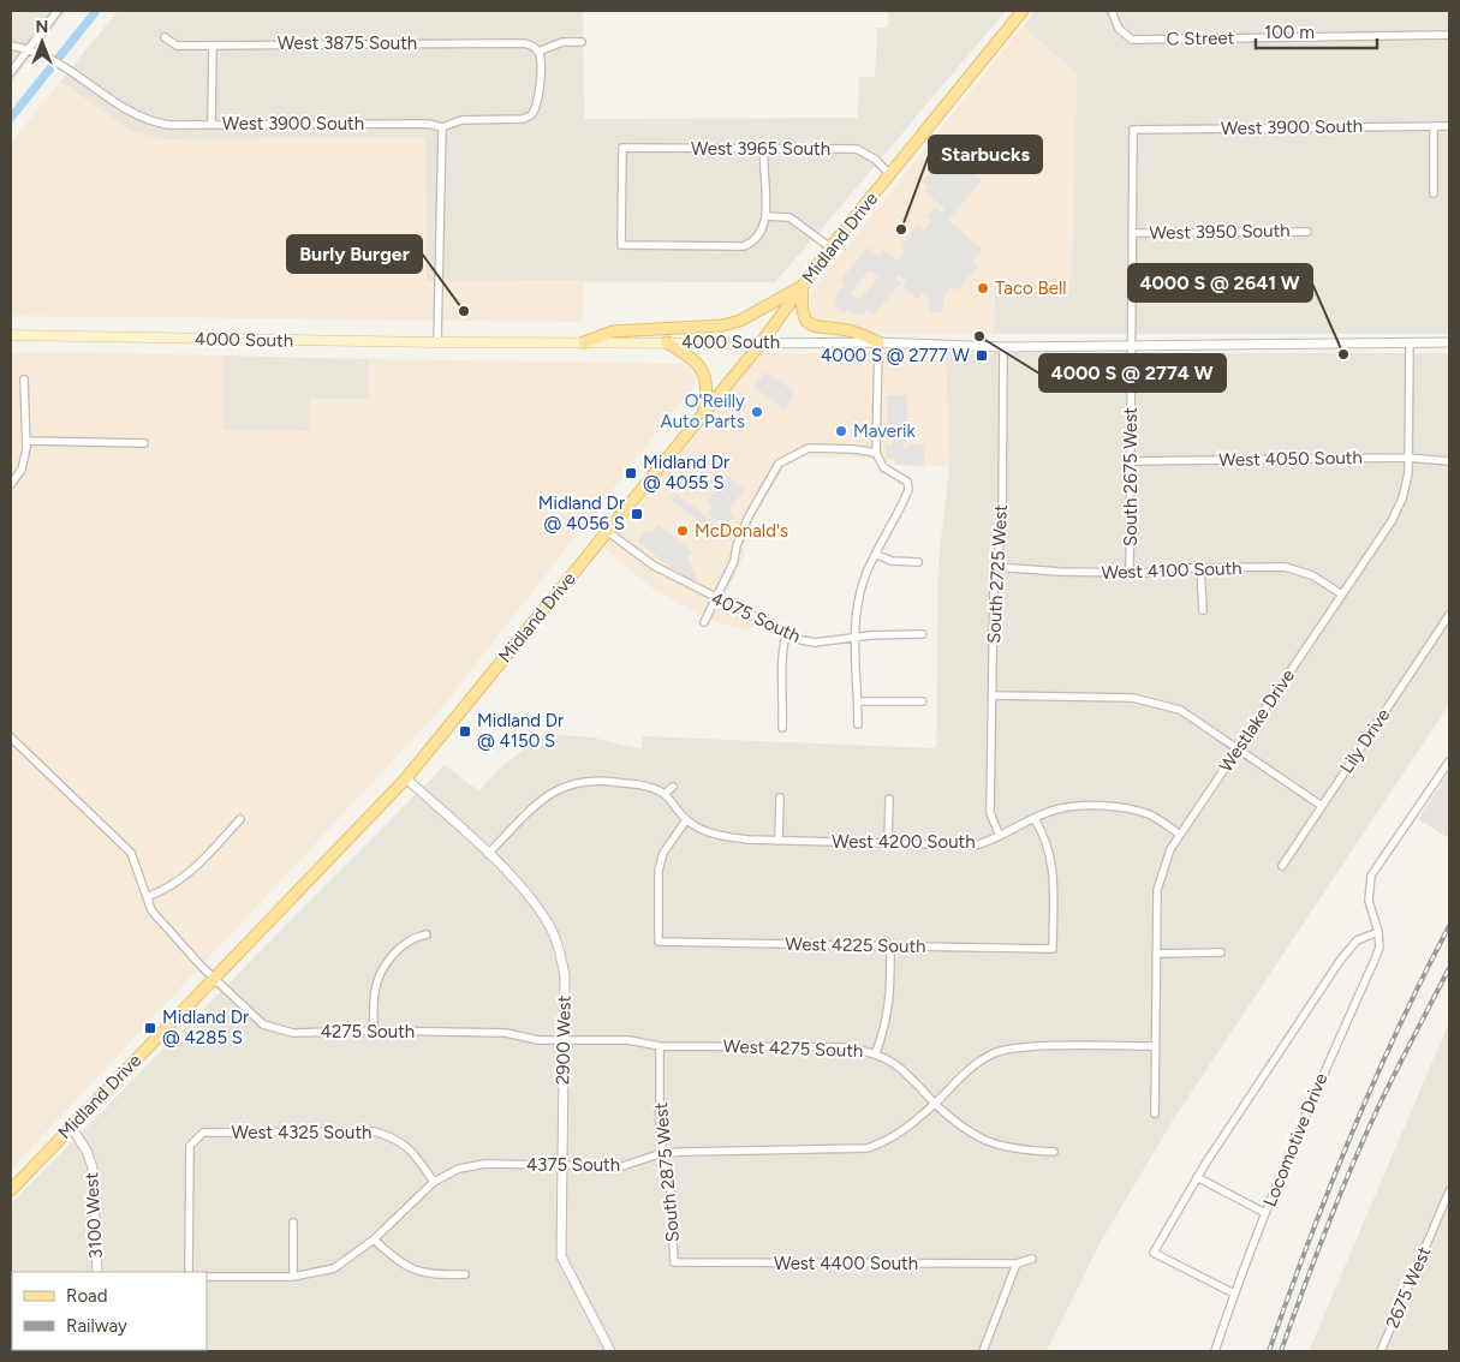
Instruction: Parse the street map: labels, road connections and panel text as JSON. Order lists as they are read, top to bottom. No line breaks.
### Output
{"streets":{"main road":["Midland Drive","4000 South"],"street":["C Street","West 3875 South","West 3900 South","West 3965 South","West 3950 South","West 4050 South","South 2675 West","West 4100 South","South 2725 West","4075 South","Westlake Drive","Lily Drive","West 4200 South","West 4225 South","4275 South","2900 West","West 4275 South","West 4325 South","Locomotive Drive","4375 South","South 2875 West","3100 West","West 4400 South","2675 West"]},"crossings":[["West 3875 South","West 3900 South"],["West 3900 South","South 2675 West"],["West 3965 South","Midland Drive"],["West 3950 South","South 2675 West"],["Midland Drive","4000 South"],["Midland Drive","4075 South"],["Midland Drive","4275 South"],["Midland Drive","2900 West"],["Midland Drive","3100 West"],["4000 South","South 2675 West"],["4000 South","South 2725 West"],["4000 South","Westlake Drive"],["West 4050 South","South 2675 West"],["West 4050 South","Westlake Drive"],["South 2675 West","West 4100 South"],["West 4100 South","South 2725 West"],["West 4100 South","Westlake Drive"],["South 2725 West","West 4200 South"],["Westlake Drive","West 4200 South"],["West 4200 South","West 4225 South"],["4275 South","West 4275 South"],["2900 West","West 4275 South"],["2900 West","4375 South"],["West 4275 South","4375 South"],["West 4275 South","South 2875 West"],["West 4325 South","4375 South"],["4375 South","South 2875 West"],["South 2875 West","West 4400 South"]],"places":{"other":["Starbucks","Taco Bell","Burly Burger","4000 S @ 2774 W","4000 S @ 2641 W","O'Reilly Auto Parts","Maverik","McDonald's"],"transit":["4000 S @ 2777 W","Midland Dr @ 4055 S","Midland Dr @ 4056 S","Midland Dr @ 4150 S","Midland Dr @ 4285 S"]},"legend":["Road","Railway"],"scale_bar":"100 m","north":"top"}
